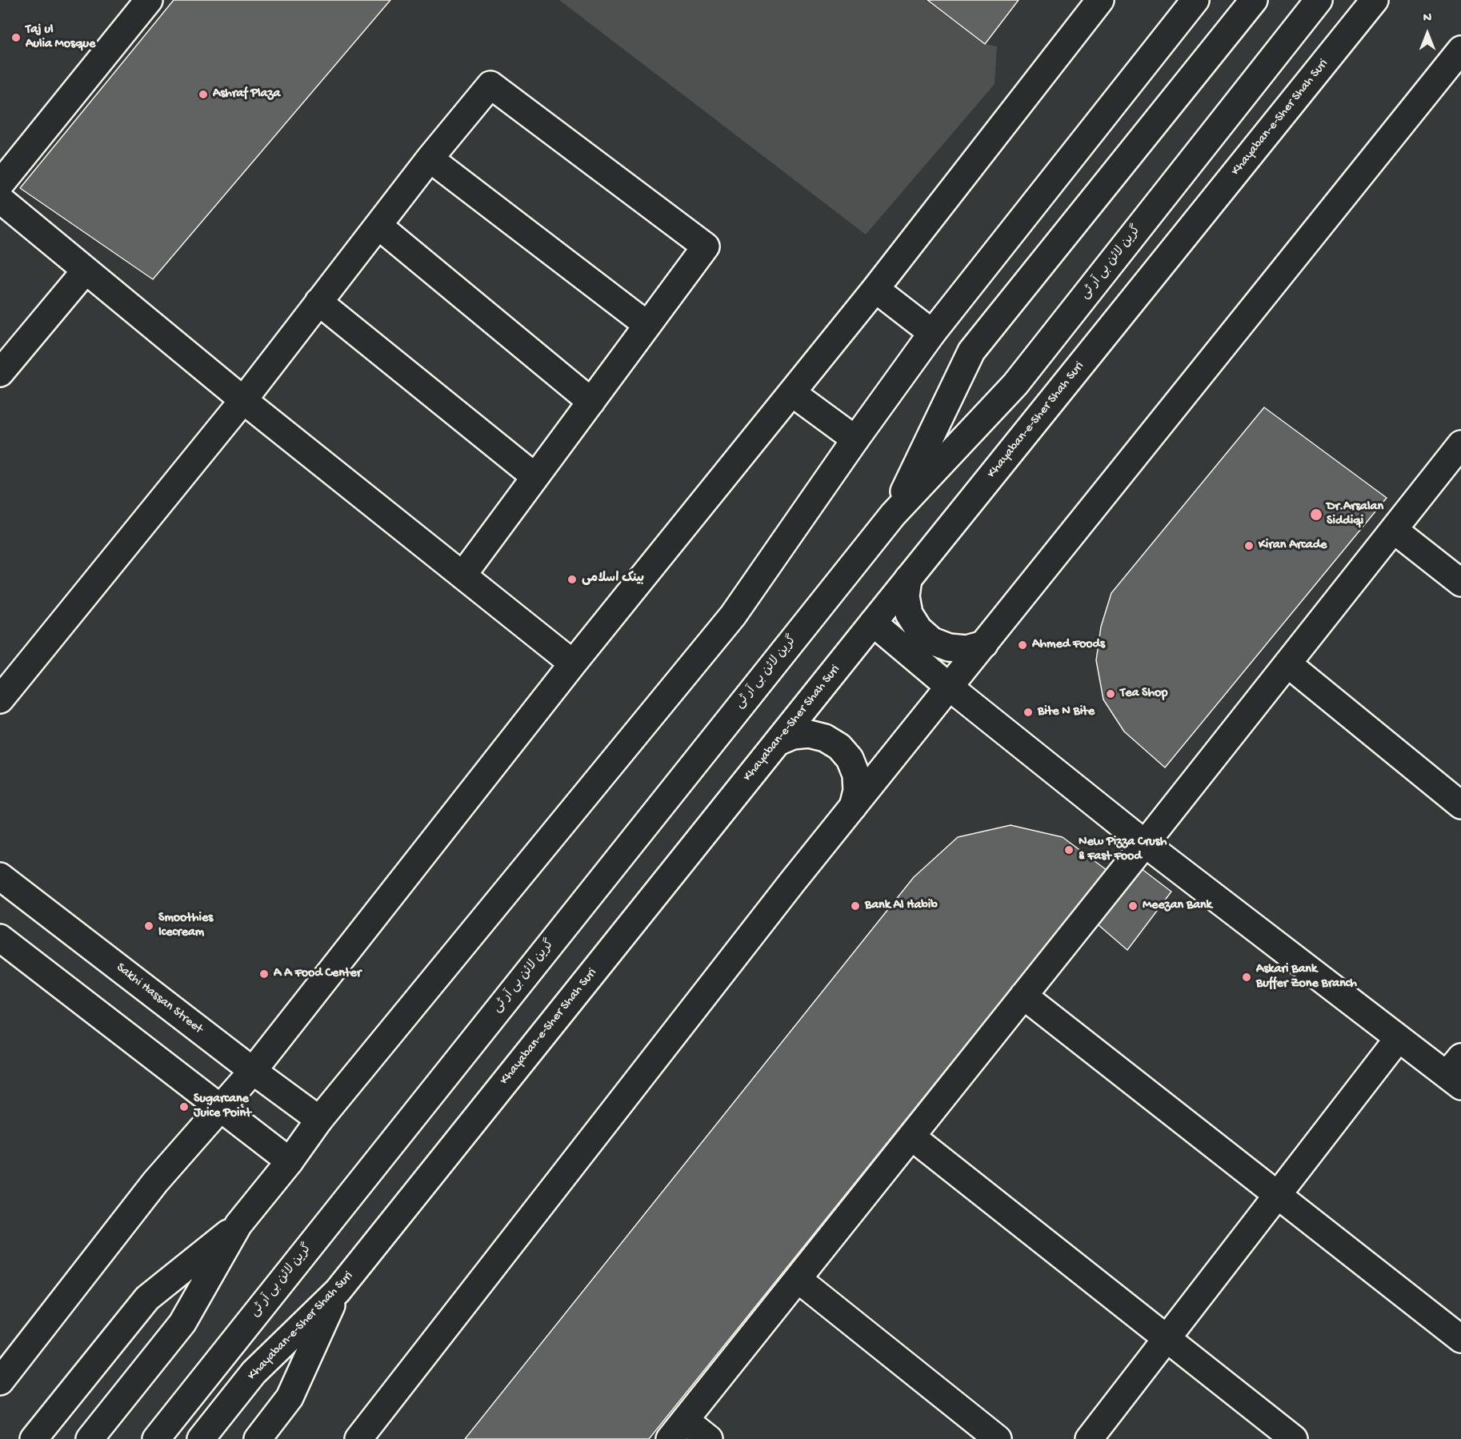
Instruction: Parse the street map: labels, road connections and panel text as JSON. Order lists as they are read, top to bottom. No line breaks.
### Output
{"streets":{"street":["Khayaban-e-Sher Shah Suri","گرین لائن بی آر ٹی","Sakhi Hassan Street"]},"places":["Taj ul Aulia Mosque","Ashraf Plaza","Dr.Arsalan Siddiqi","Kiran Arcade","بینک اسلامی","Ahmed Foods","Tea Shop","Bite N Bite","New Pizza Crush & Fast Food","Bank Al Habib","Meezan Bank","Smoothies Icecream","A A Food Center","Askari Bank Buffer Zone Branch","Sugarcane Juice Point"],"north":"top"}
